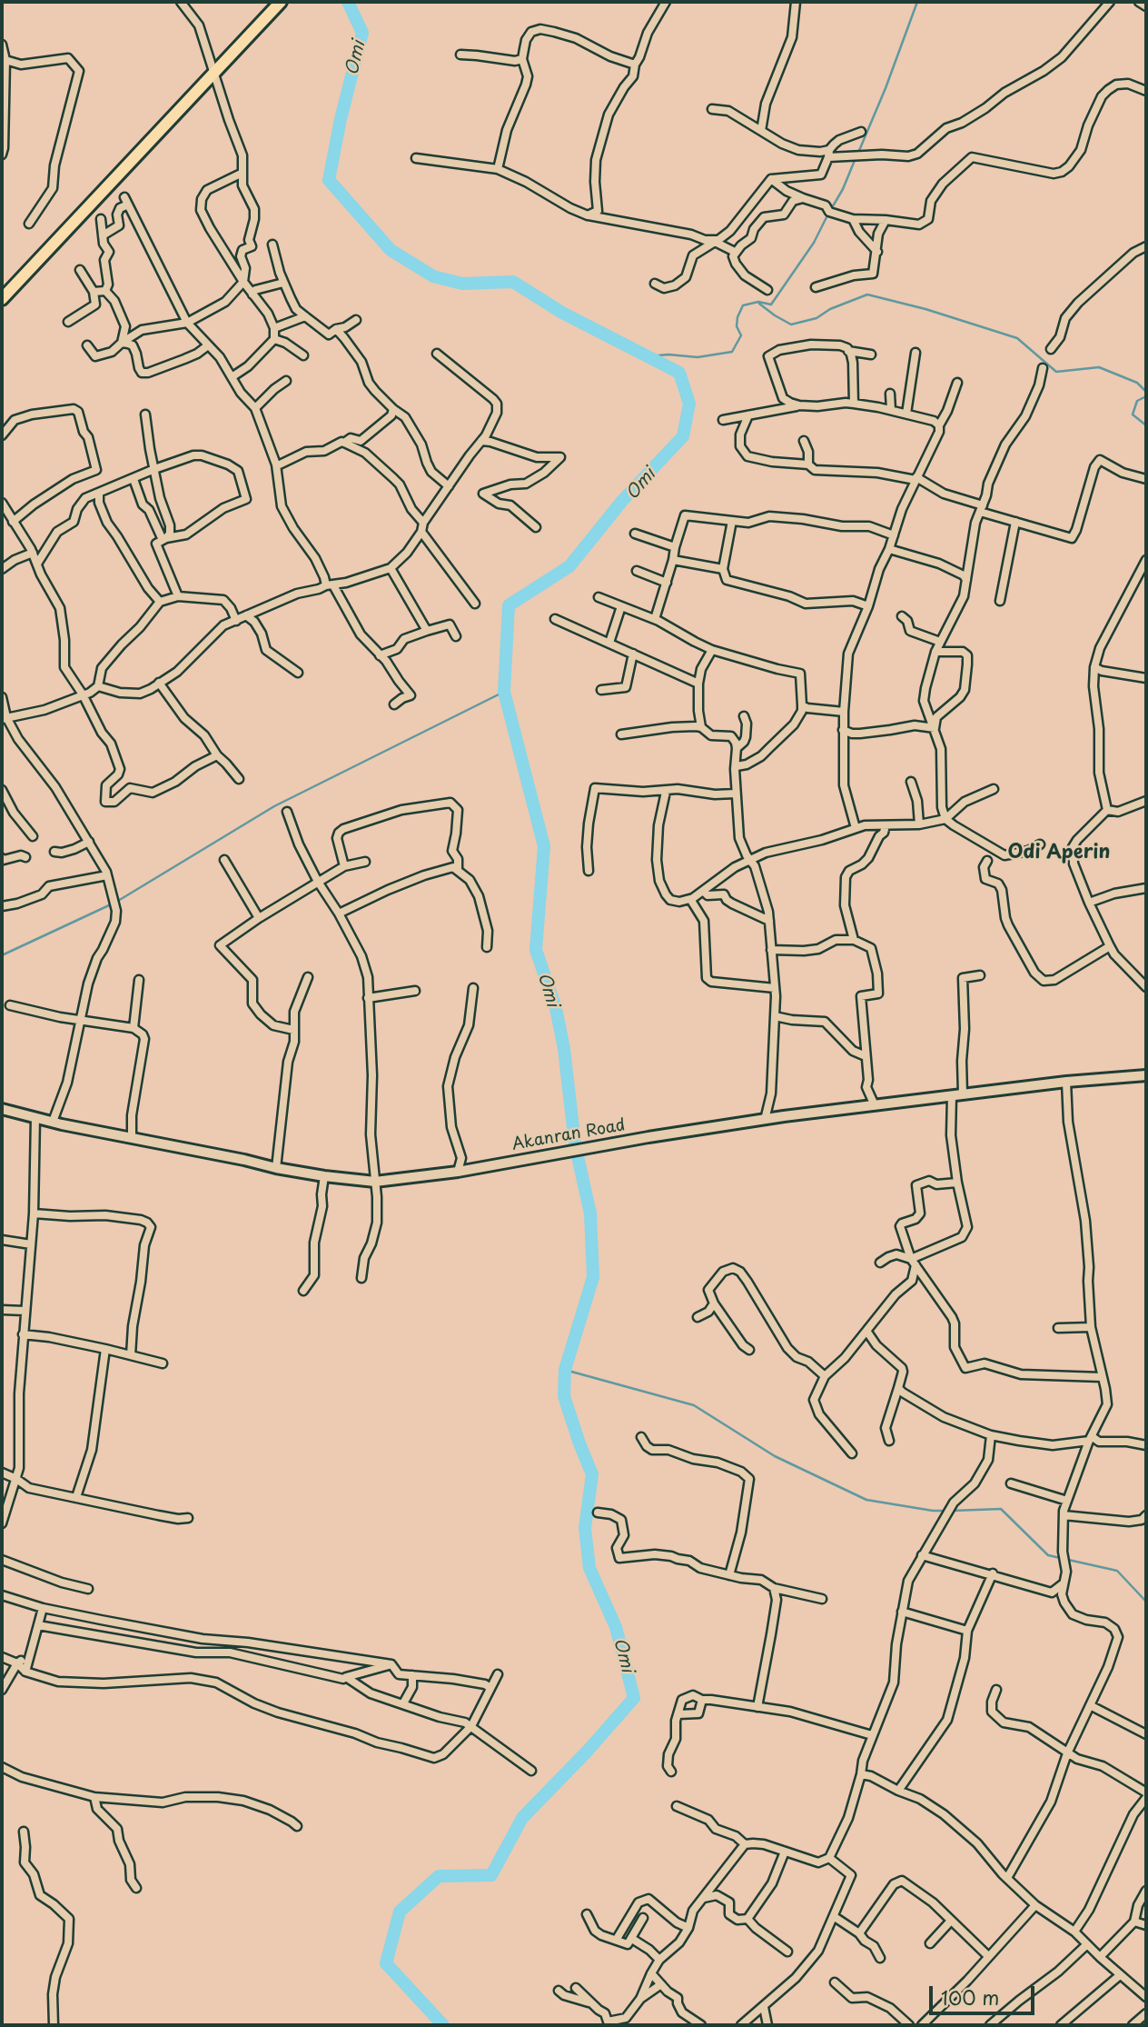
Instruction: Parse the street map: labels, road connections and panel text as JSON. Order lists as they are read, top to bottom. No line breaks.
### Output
{"streets":{"main road":["Akanran Road"]},"districts":["Odi Aperin"],"water":["Omi"],"scale_bar":"100 m"}
